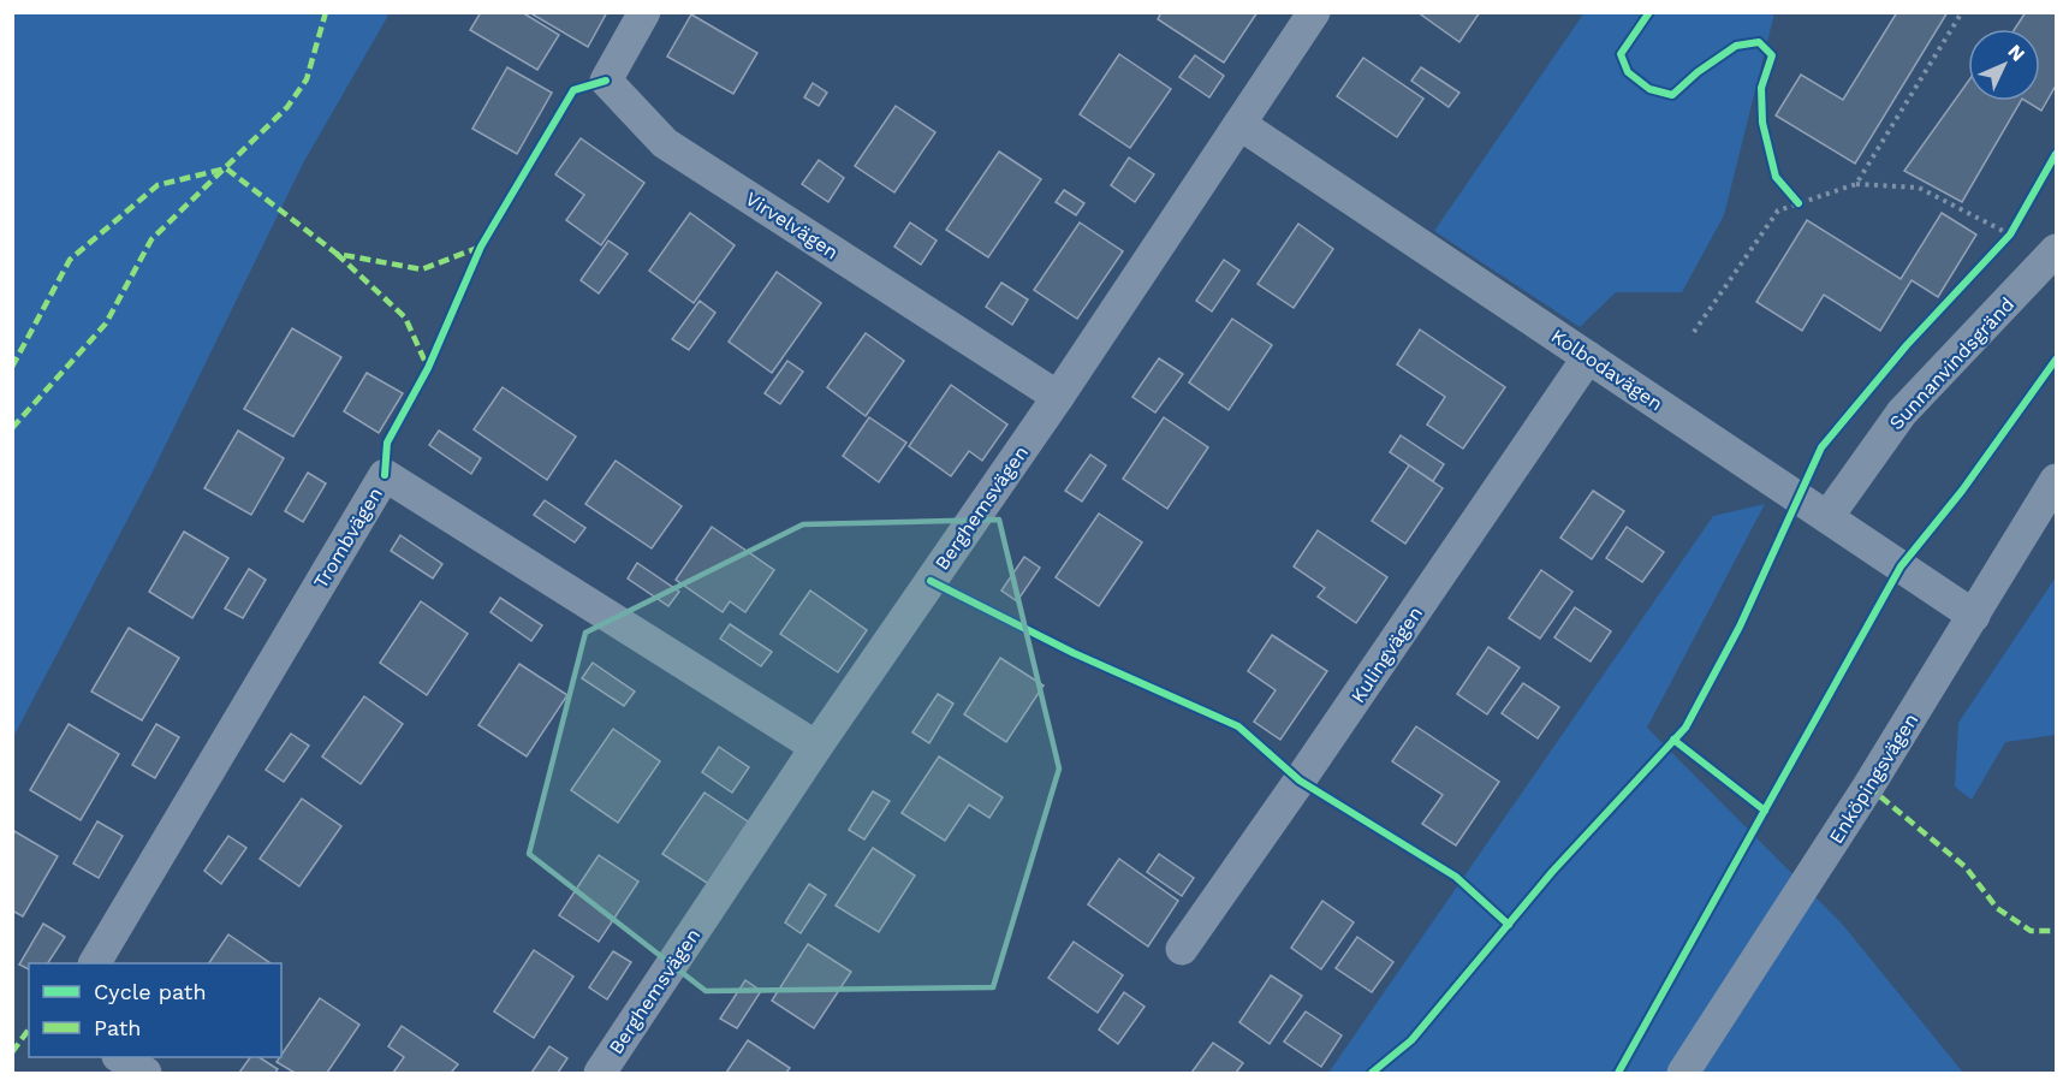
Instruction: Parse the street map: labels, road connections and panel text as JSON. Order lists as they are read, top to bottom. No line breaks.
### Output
{"streets":{"street":["Virvelvägen","Sunnanvindsgränd","Kolbodavägen","Berghemsvägen","Trombvägen","Kulingvägen","Enköpingsvägen"]},"crossings":[["Virvelvägen","Berghemsvägen"],["Sunnanvindsgränd","Kolbodavägen"],["Kolbodavägen","Berghemsvägen"],["Kolbodavägen","Kulingvägen"],["Kolbodavägen","Enköpingsvägen"],["Berghemsvägen","Trombvägen"]],"legend":["Cycle path","Path"],"north":"top right"}
